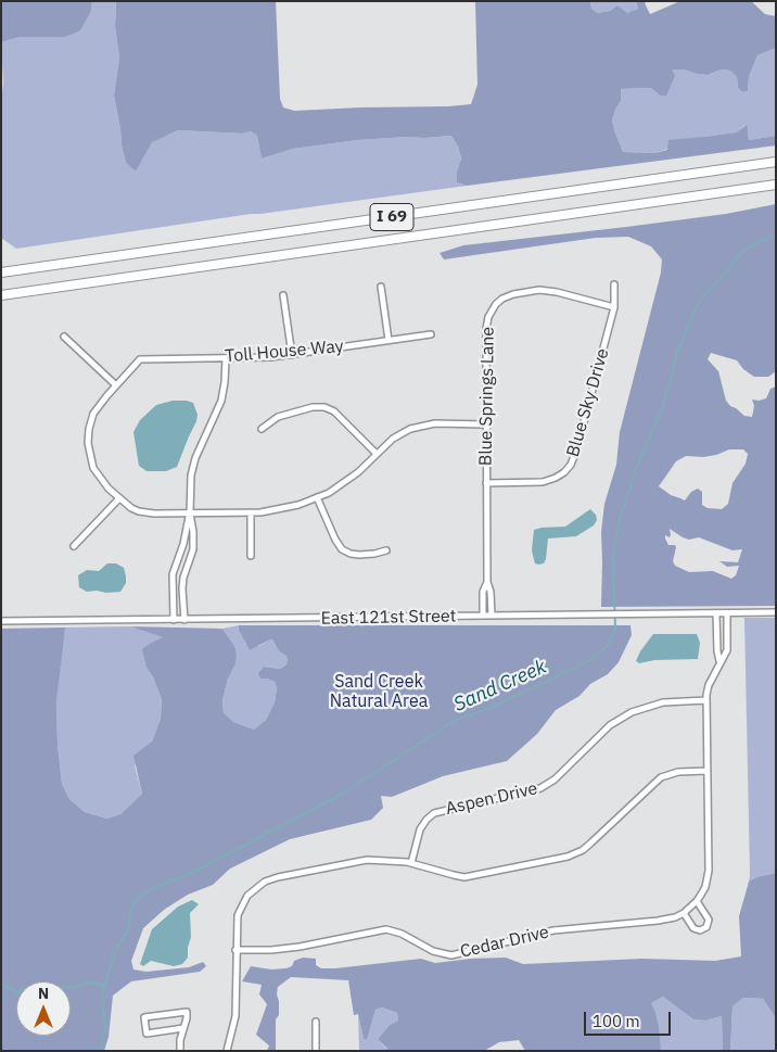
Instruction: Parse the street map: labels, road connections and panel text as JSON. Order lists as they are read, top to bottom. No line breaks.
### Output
{"streets":{"highway":["I 69"],"street":["Toll House Way","Blue Springs Lane","Blue Sky Drive","East 121st Street","Aspen Drive","Cedar Drive"]},"crossings":[["Toll House Way","Blue Springs Lane"],["Blue Springs Lane","Blue Sky Drive"],["Blue Springs Lane","East 121st Street"],["East 121st Street","Cedar Drive"],["Aspen Drive","Cedar Drive"]],"water":["Sand Creek"],"parks":["Sand Creek Natural Area"],"scale_bar":"100 m","north":"top"}
